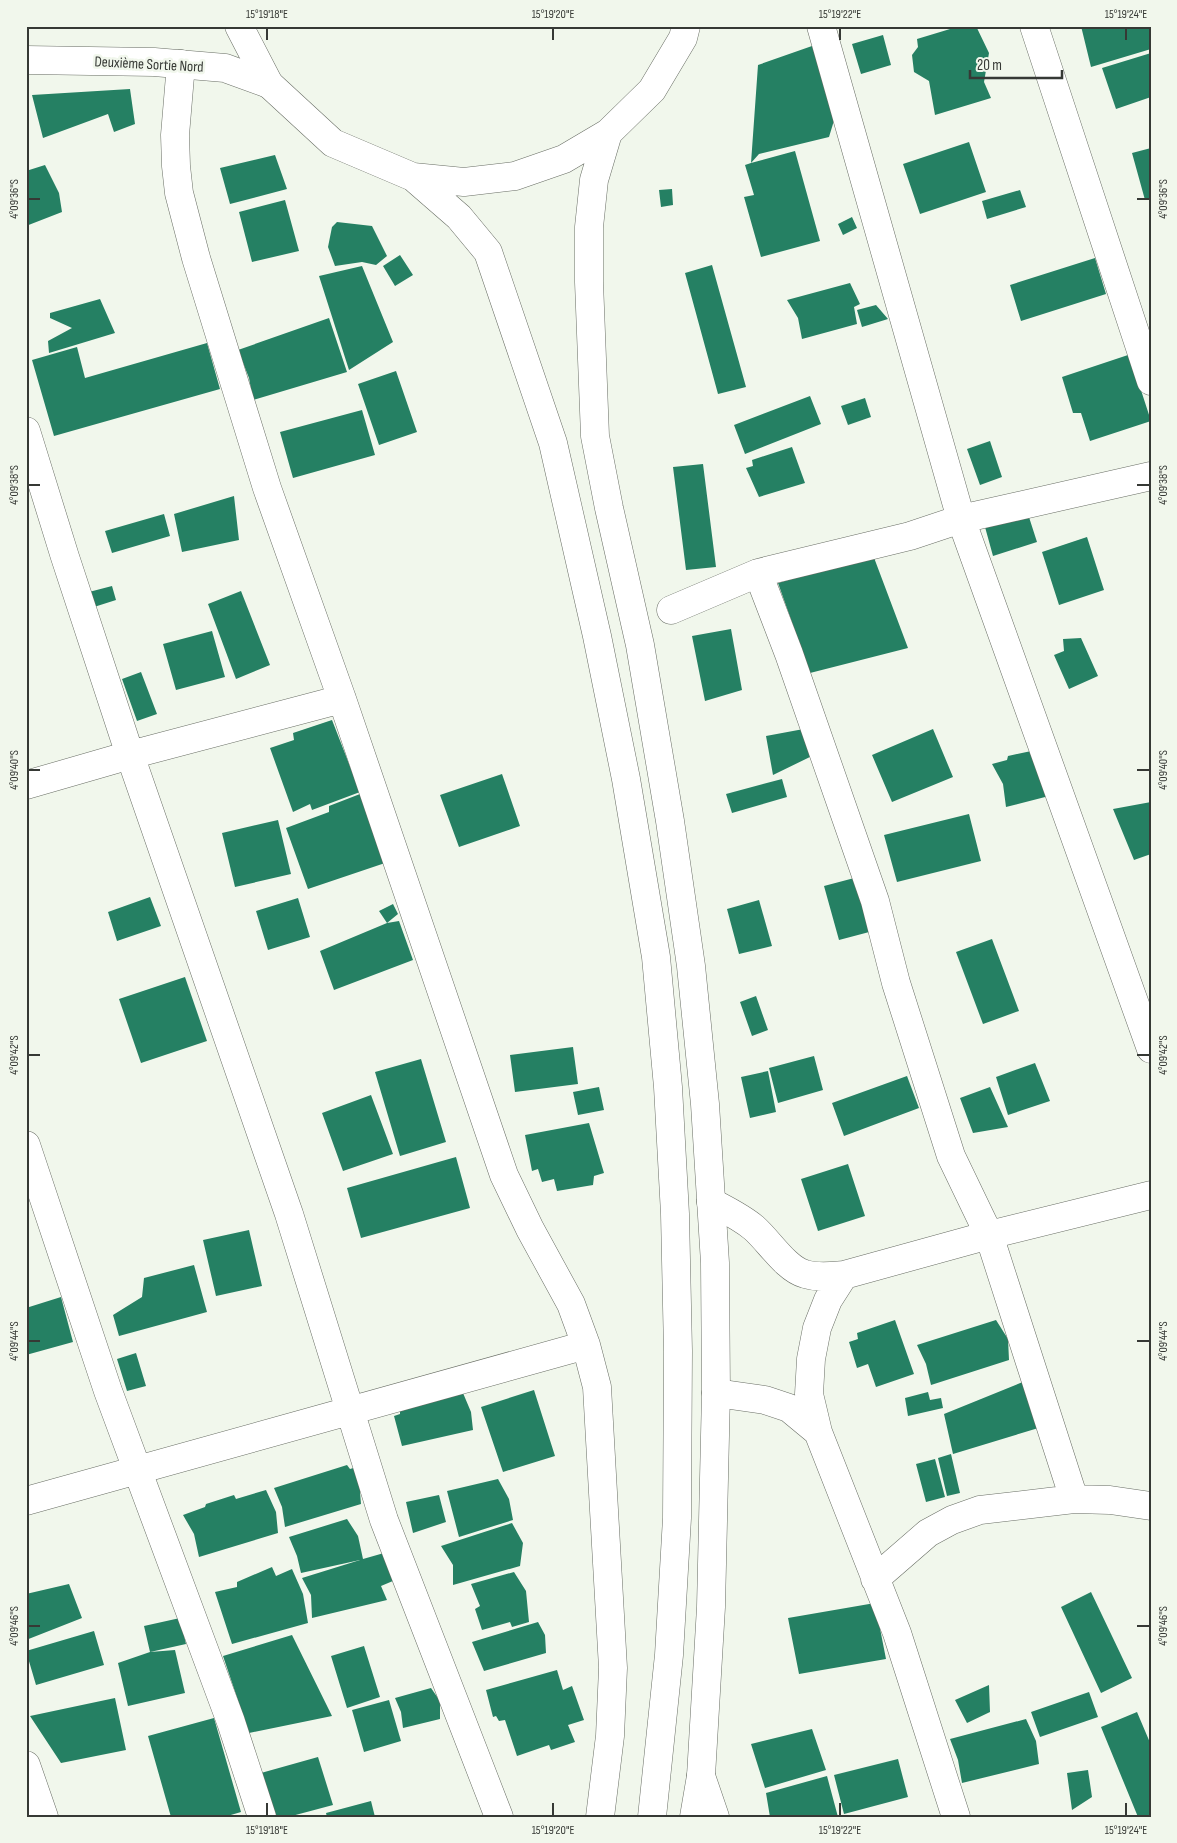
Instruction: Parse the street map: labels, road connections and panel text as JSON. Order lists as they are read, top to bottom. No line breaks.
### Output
{"streets":{"main road":["Deuxième Sortie Nord"]},"scale_bar":"20 m","coordinates":["15°19'18\"E","15°19'20\"E","15°19'22\"E","15°19'24\"E","4°09'36\"S","4°09'38\"S","4°09'40\"S","4°09'42\"S","4°09'44\"S","4°09'46\"S"]}
